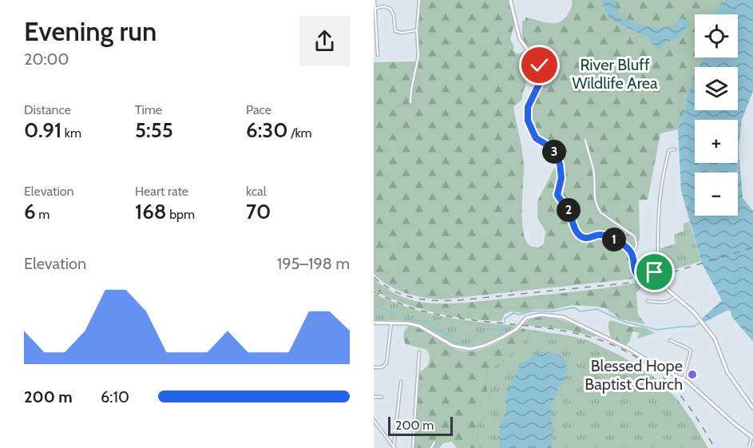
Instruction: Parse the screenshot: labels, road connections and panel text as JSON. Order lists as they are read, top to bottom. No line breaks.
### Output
{"parks":["River Bluff Wildlife Area"],"places":["Blessed Hope Baptist Church"],"scale_bar":"200 m","page":{"heading":["Evening run","20:00"],"map_buttons":["+","−"],"stats":[["Distance","0.91 km"],["Time","5:55"],["Pace","6:30 /km"],["Elevation","6 m"],["Heart rate","168 bpm"],["kcal","70"]],"pins":["3","2","1"],"chart":["Elevation","195–198 m"],"list":[{"name":"200 m","note":"6:10"}],"scale":"200 m"}}
